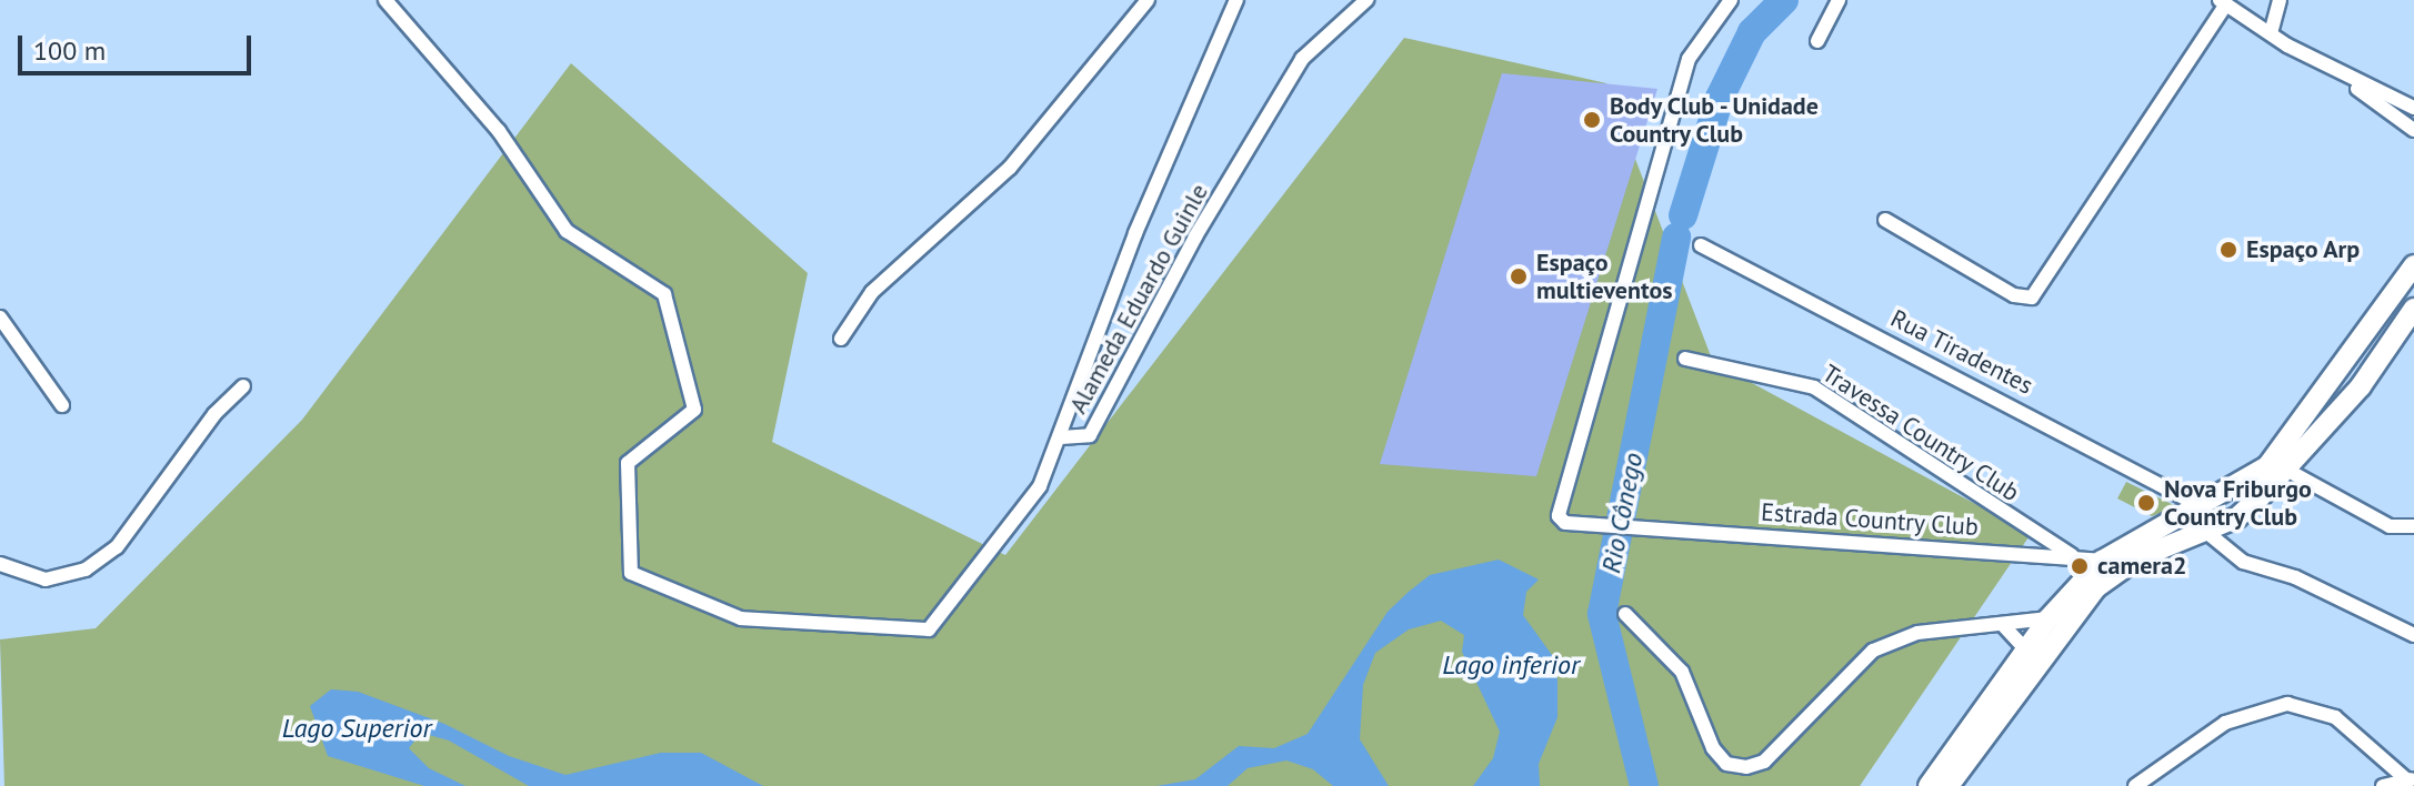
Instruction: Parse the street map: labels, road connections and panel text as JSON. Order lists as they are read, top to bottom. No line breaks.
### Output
{"streets":{"street":["Alameda Eduardo Guinle","Rua Tiradentes","Travessa Country Club","Estrada Country Club"]},"crossings":[["Travessa Country Club","Estrada Country Club"]],"water":["Rio Cônego","Lago inferior","Lago Superior"],"places":["Body Club - Unidade Country Club","Espaço Arp","Espaço multieventos","Nova Friburgo Country Club","camera2"],"scale_bar":"100 m"}
